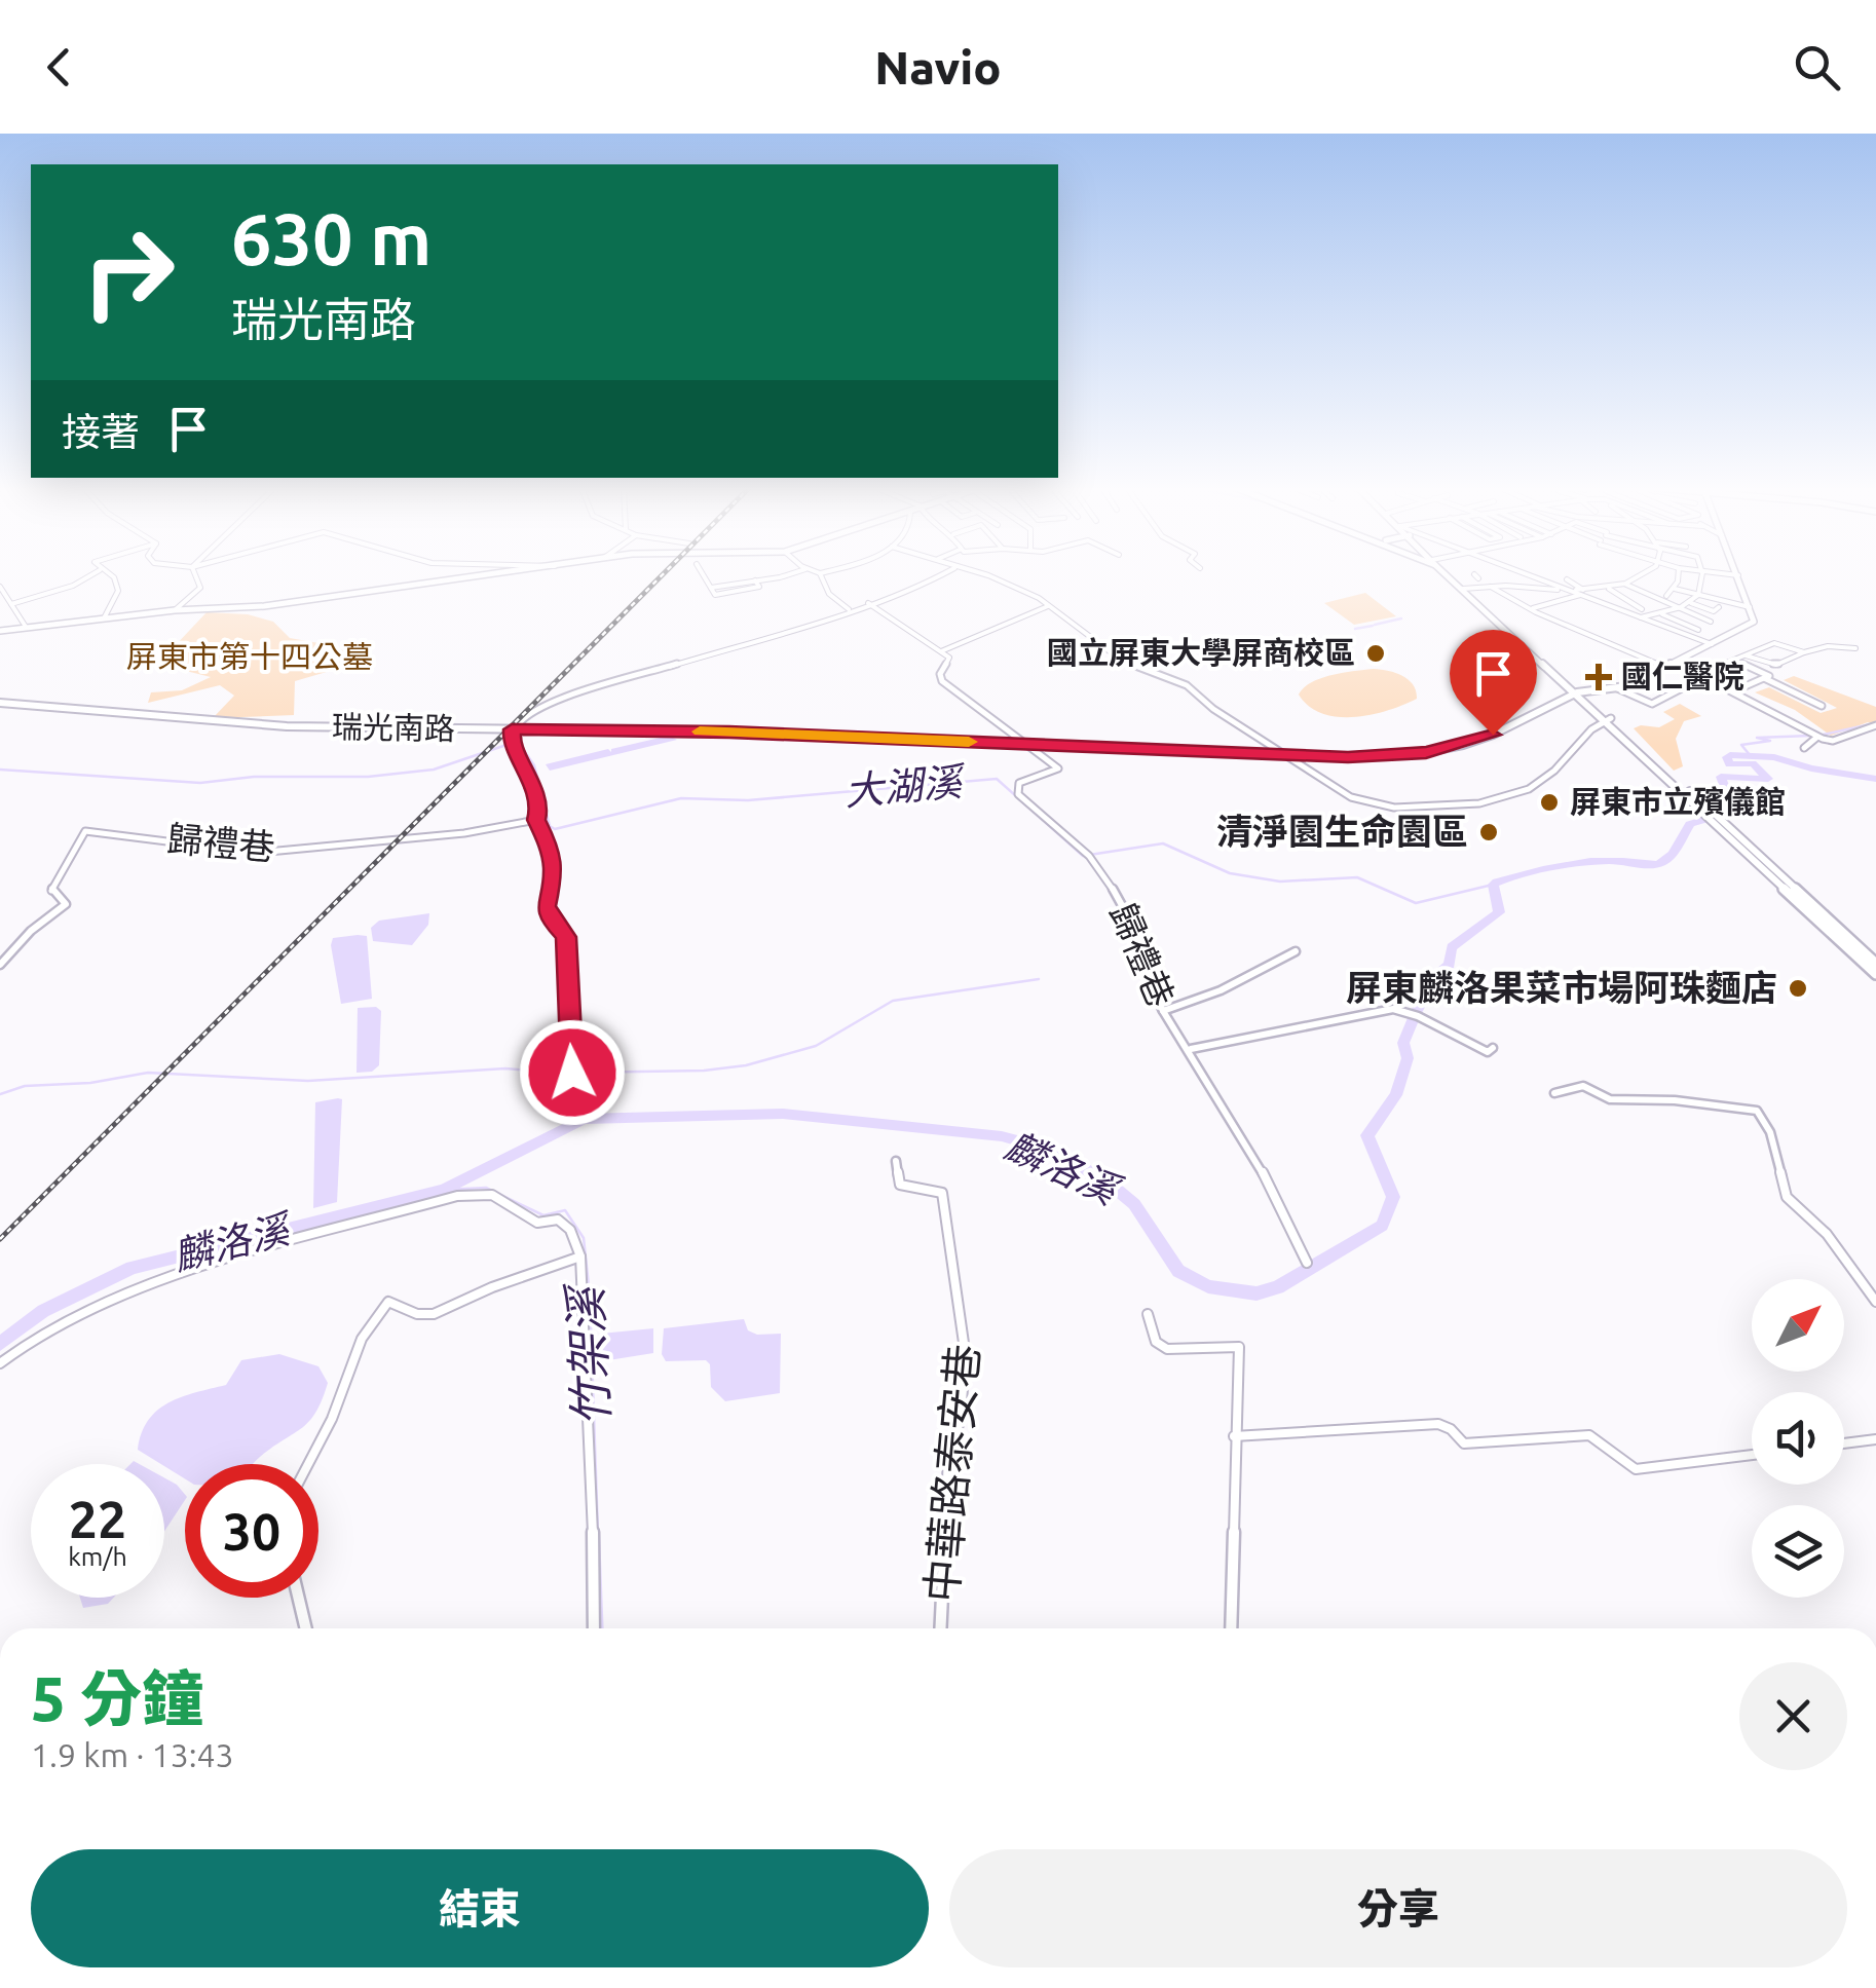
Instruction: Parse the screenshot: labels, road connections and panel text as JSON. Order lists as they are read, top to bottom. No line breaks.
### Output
{"streets":{"street":["瑞光南路","歸禮巷","中華路泰安巷"]},"crossings":[["瑞光南路","歸禮巷"]],"water":["大湖溪","麟洛溪","竹架溪"],"parks":["屏東市第十四公墓"],"places":{"other":["國立屏東大學屏商校區","屏東市立殯儀館","清淨園生命園區","屏東麟洛果菜市場阿珠麵店"],"health":["國仁醫院"]},"north":"top right","page":{"header":"Navio","turn":["630 m","瑞光南路"],"then":"接著","speed":"22 km/h","limit":"30","heading":["5 分鐘","1.9 km · 13:43"],"buttons":["結束","分享"]}}
